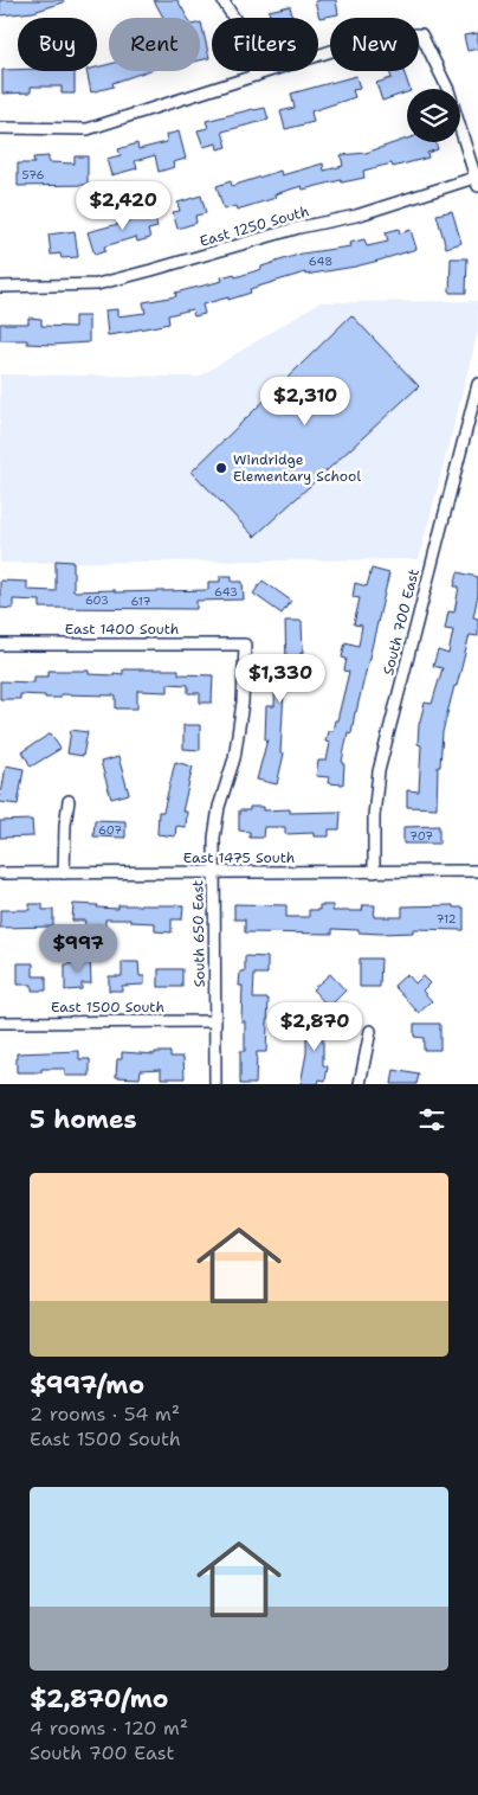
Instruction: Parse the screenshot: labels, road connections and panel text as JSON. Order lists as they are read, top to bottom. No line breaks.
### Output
{"streets":{"street":["East 1250 South","South 700 East","East 1400 South","East 1475 South","South 650 East","East 1500 South"]},"crossings":[["South 700 East","East 1475 South"],["East 1400 South","South 650 East"],["East 1475 South","South 650 East"],["South 650 East","East 1500 South"]],"places":["Windridge Elementary School"],"house_numbers":["576","648","643","603","617","607","707","712"],"page":{"chip":["Buy","Rent","Filters","New"],"price":["$2,420","$2,310","$1,330","$997","$2,870"],"heading":"5 homes","list":[{"name":"$997/mo","note":"2 rooms · 54 m² · East 1500 South"},{"name":"$2,870/mo","note":"4 rooms · 120 m² · South 700 East"}]}}
